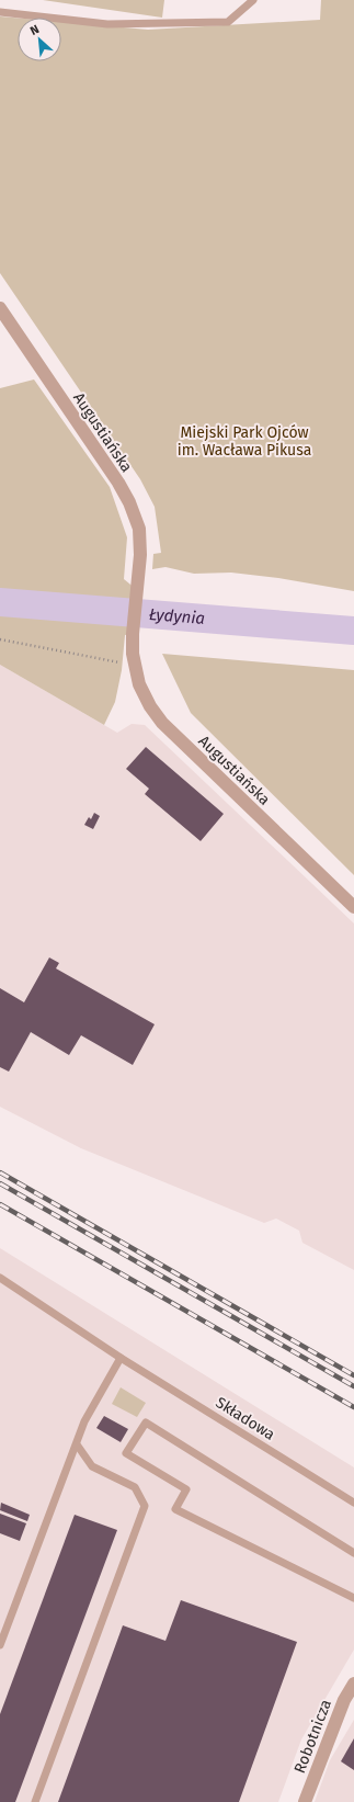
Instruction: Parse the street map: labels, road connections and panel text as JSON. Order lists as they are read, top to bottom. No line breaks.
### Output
{"streets":{"street":["Augustiańska","Robotnicza"],"lane":["Składowa"]},"water":["Łydynia"],"parks":["Miejski Park Ojców im. Wacława Pikusa"],"north":"top left"}
